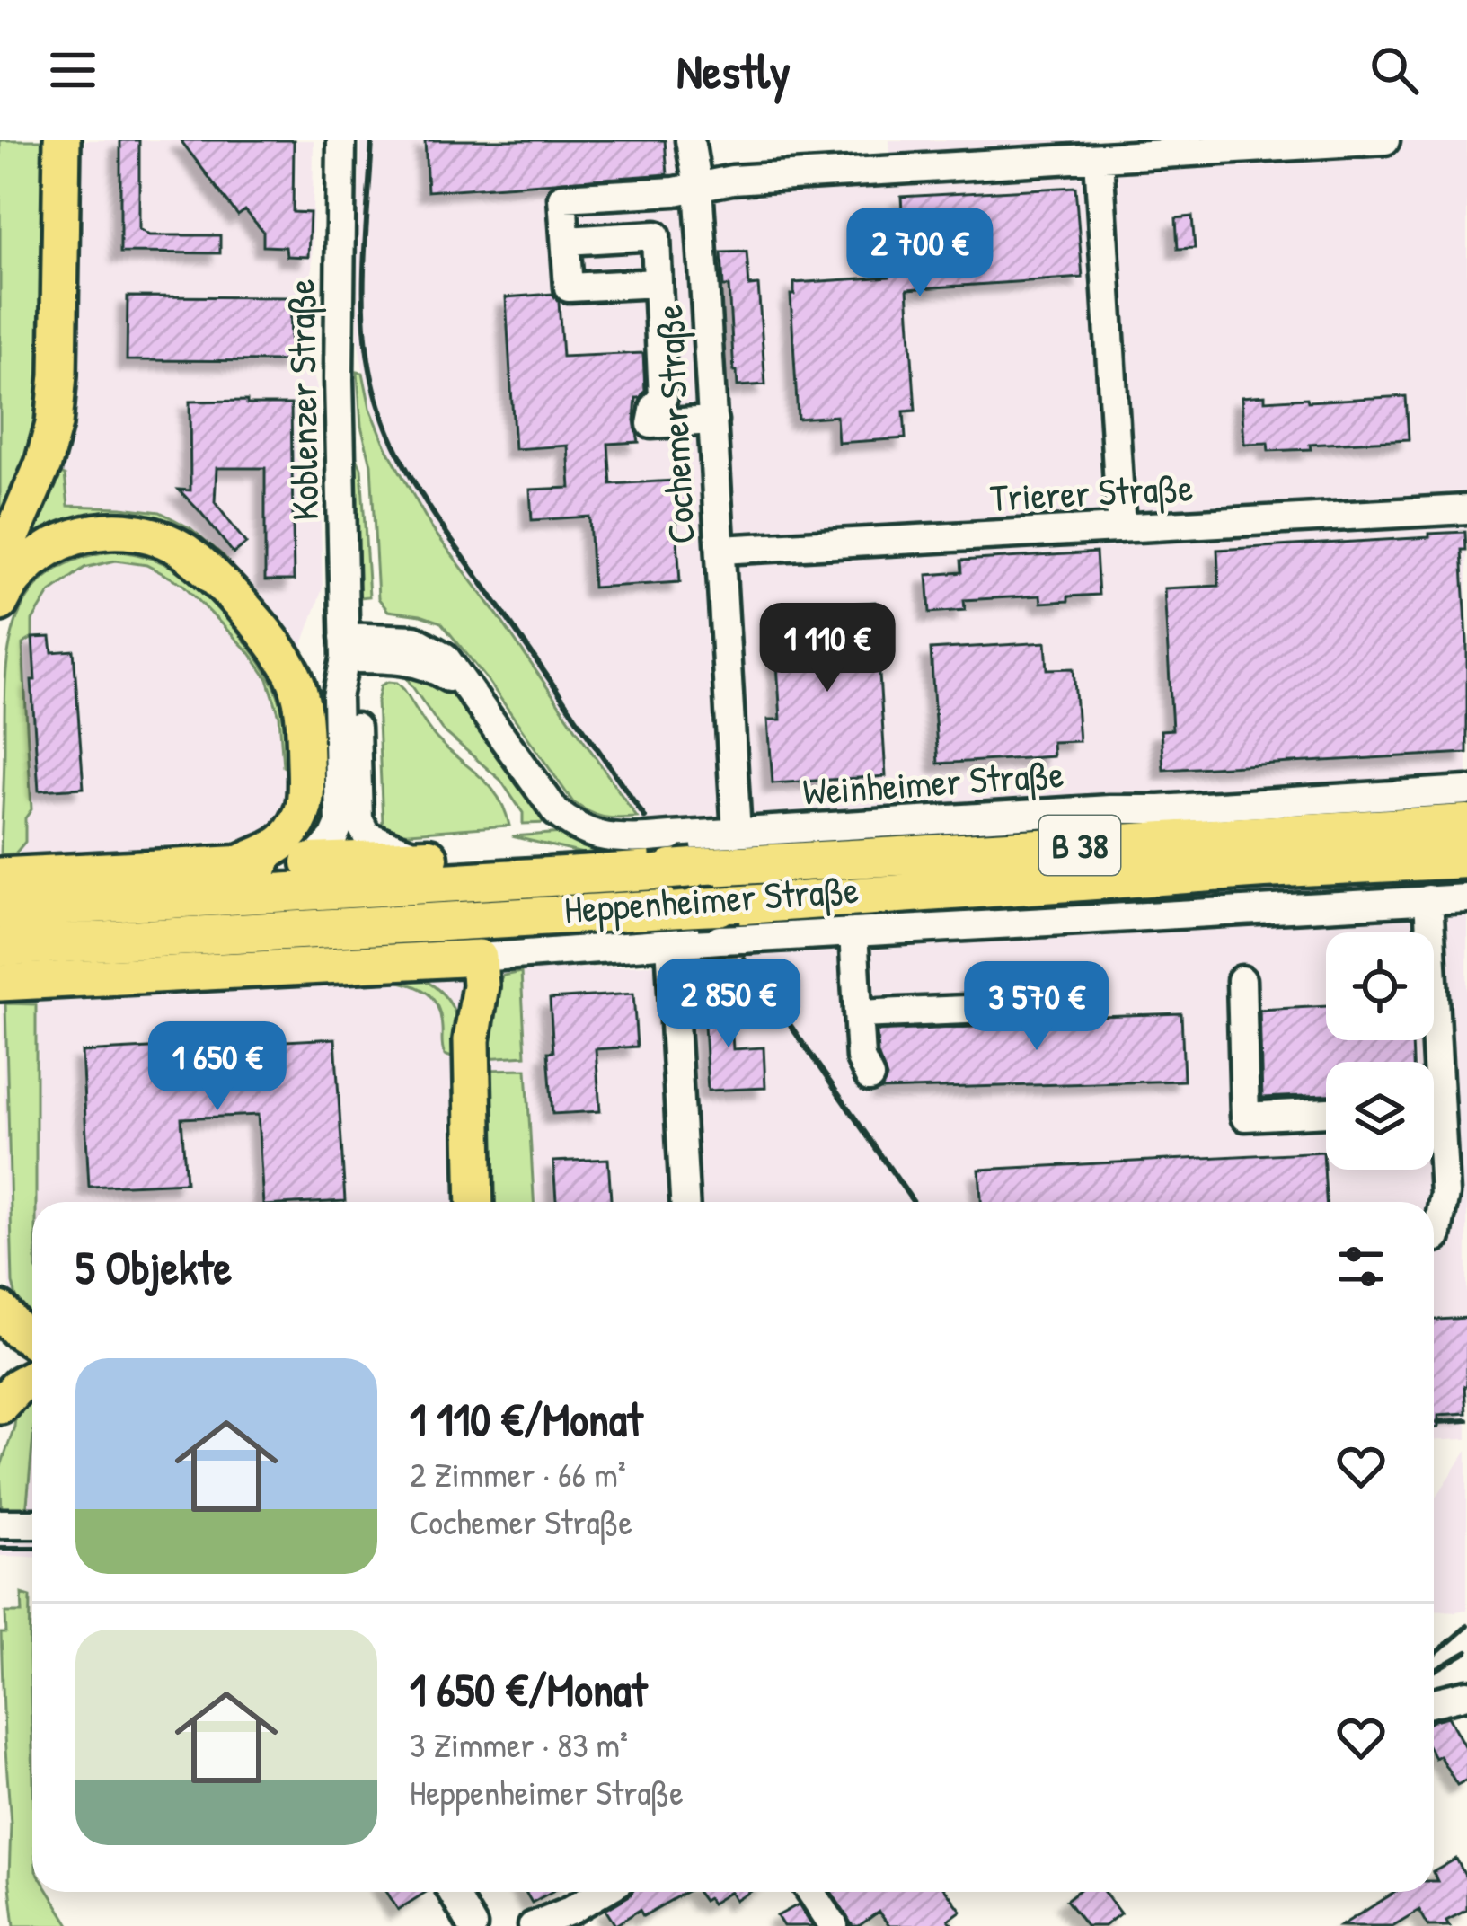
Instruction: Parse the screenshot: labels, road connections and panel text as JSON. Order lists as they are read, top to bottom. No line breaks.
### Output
{"streets":{"highway":["B 38"],"main road":["Heppenheimer Straße"],"street":["Koblenzer Straße","Cochemer Straße","Trierer Straße","Weinheimer Straße"]},"crossings":[["Koblenzer Straße","Weinheimer Straße"],["Cochemer Straße","Trierer Straße"],["Cochemer Straße","Weinheimer Straße"],["Weinheimer Straße","B 38"],["B 38","Heppenheimer Straße"]],"page":{"header":"Nestly","price":["2 700 €","1 110 €","2 850 €","3 570 €","1 650 €"],"heading":"5 Objekte","list":[{"name":"1 110 €/Monat","note":"2 Zimmer · 66 m² · Cochemer Straße"},{"name":"1 650 €/Monat","note":"3 Zimmer · 83 m² · Heppenheimer Straße"}]}}
